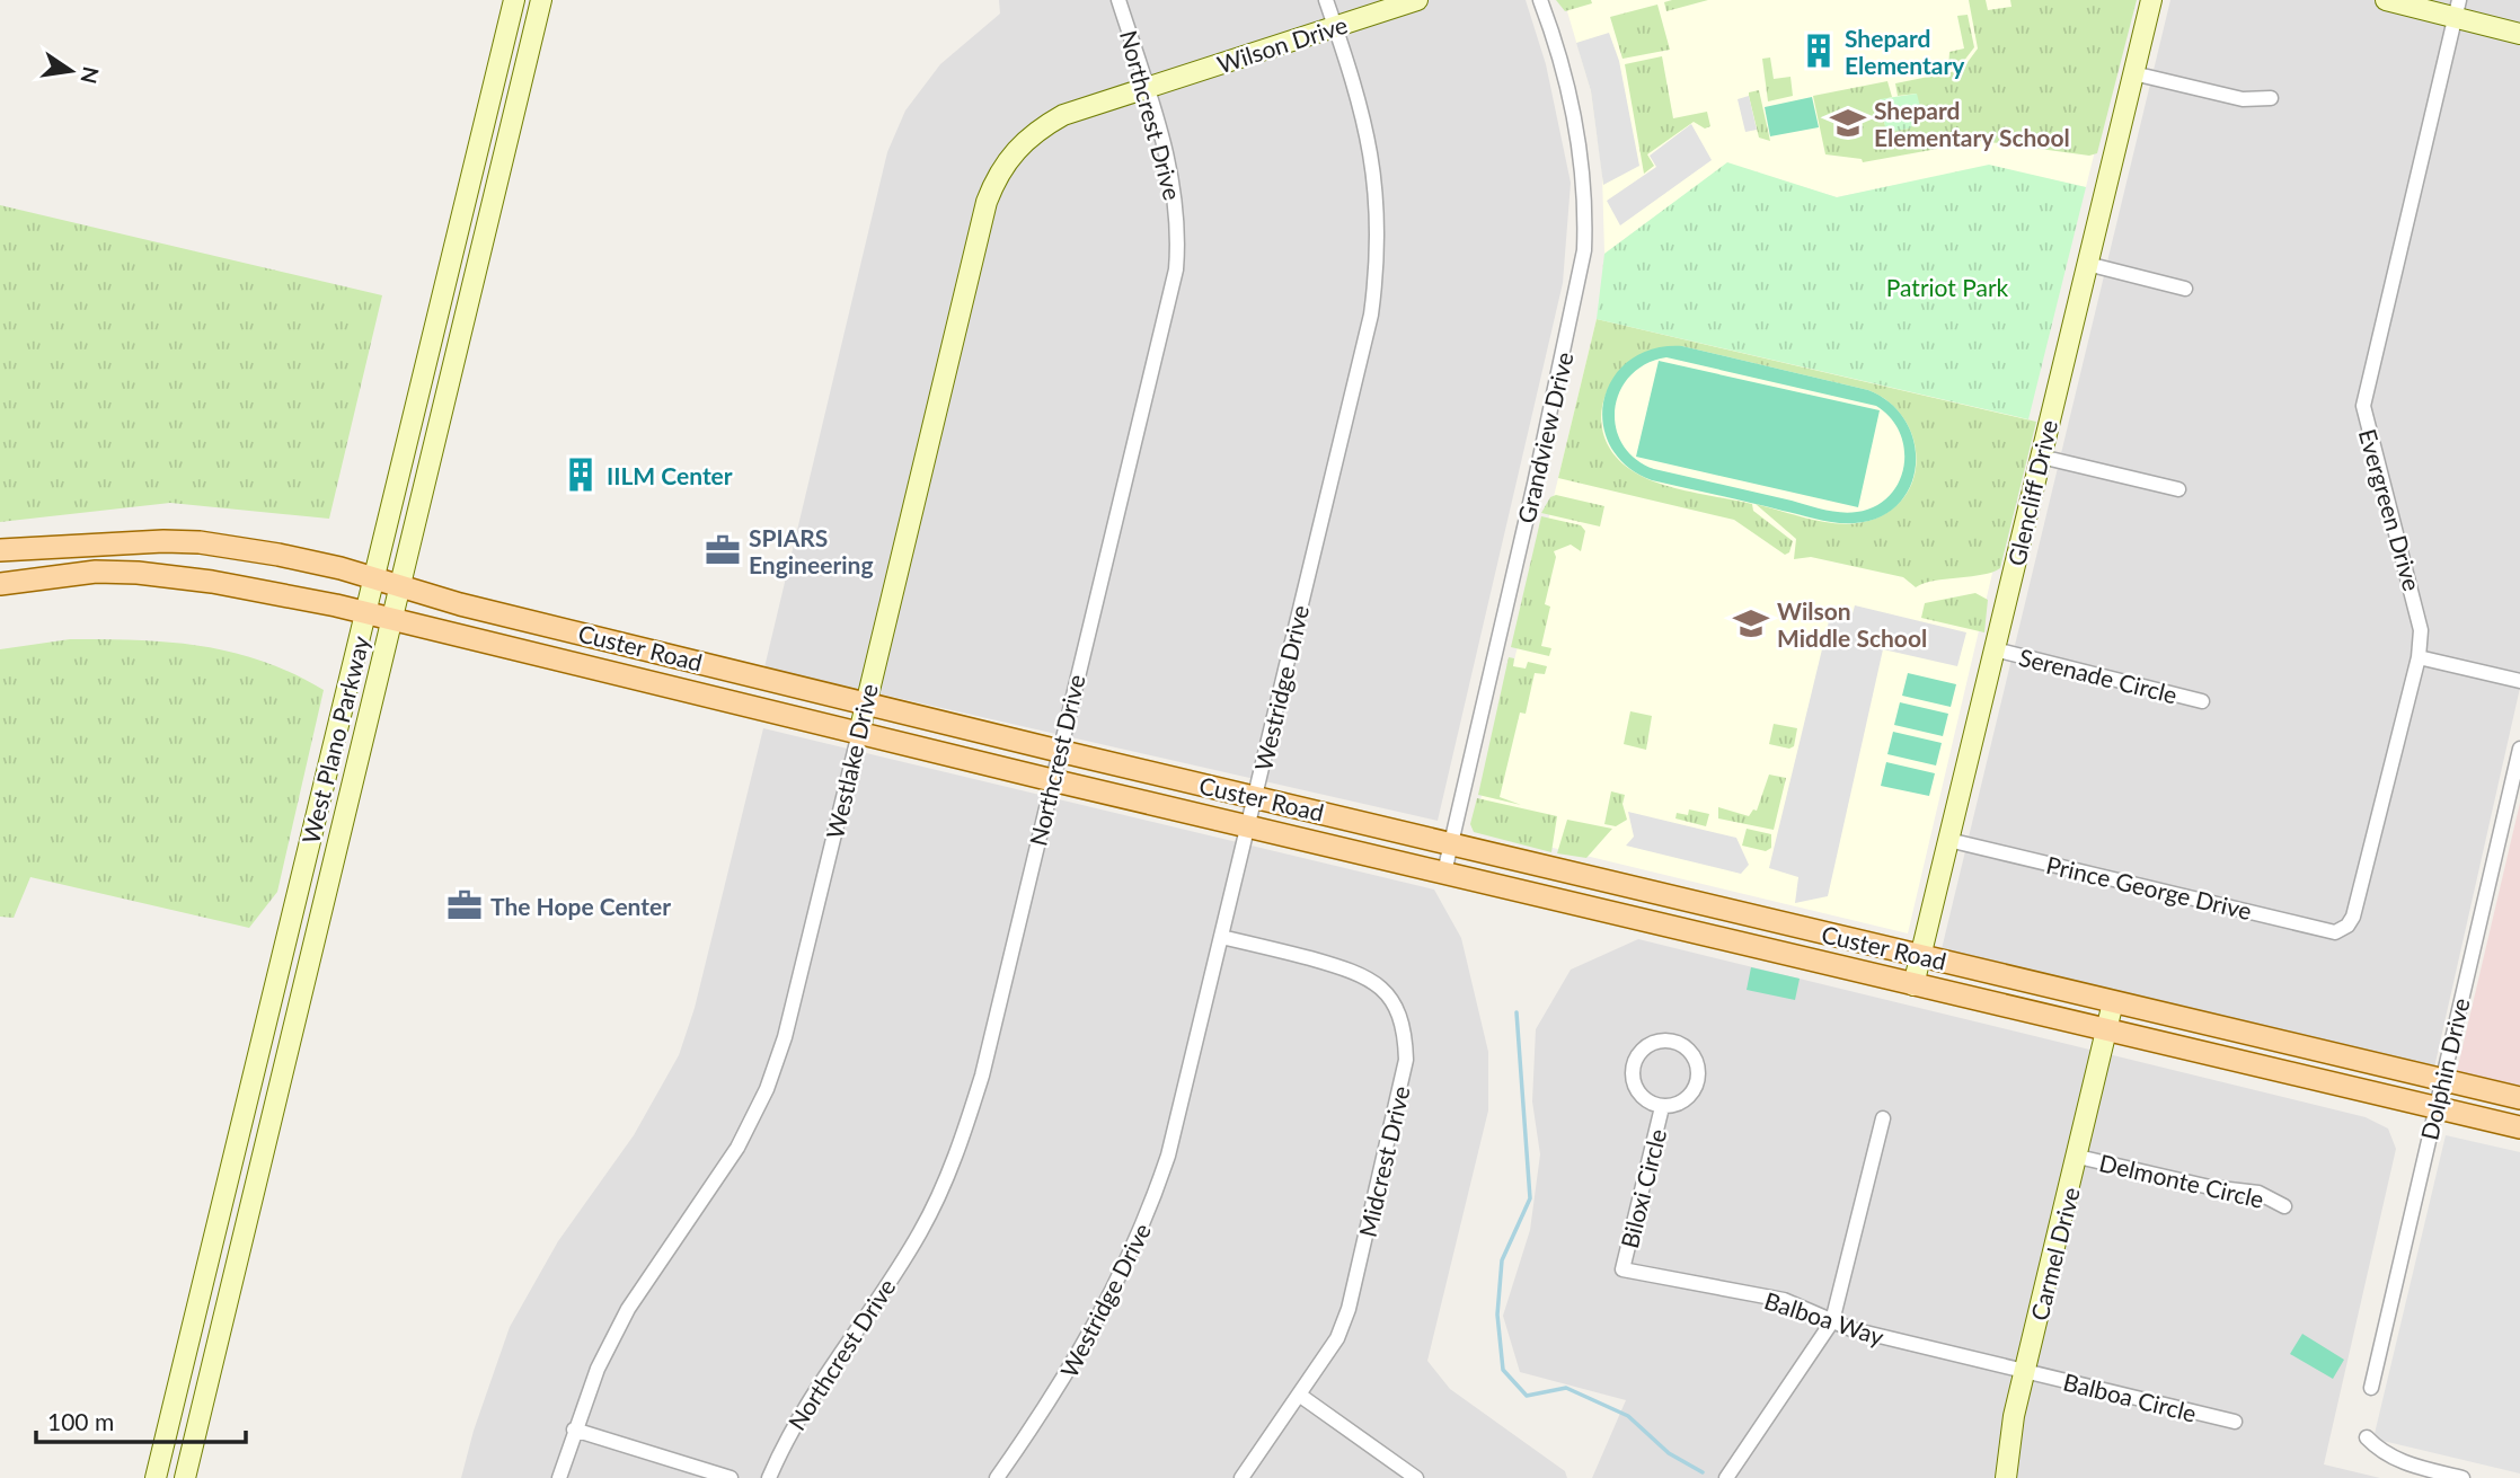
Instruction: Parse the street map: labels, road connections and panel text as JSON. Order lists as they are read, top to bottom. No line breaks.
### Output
{"streets":{"main road":["Wilson Drive","Glencliff Drive","Custer Road","West Plano Parkway","Westlake Drive","Carmel Drive"],"street":["Northcrest Drive","Grandview Drive","Evergreen Drive","Serenade Circle","Westridge Drive","Prince George Drive","Dolphin Drive","Midcrest Drive","Delmonte Circle","Biloxi Circle","Balboa Way","Balboa Circle"]},"crossings":[["Wilson Drive","Northcrest Drive"],["Wilson Drive","Westridge Drive"],["Wilson Drive","Westlake Drive"],["Northcrest Drive","Custer Road"],["Northcrest Drive","Westlake Drive"],["Grandview Drive","Custer Road"],["Glencliff Drive","Custer Road"],["Glencliff Drive","Serenade Circle"],["Glencliff Drive","Prince George Drive"],["Evergreen Drive","Prince George Drive"],["Custer Road","Westridge Drive"],["Custer Road","West Plano Parkway"],["Custer Road","Westlake Drive"],["Custer Road","Dolphin Drive"],["Custer Road","Carmel Drive"],["Westridge Drive","Midcrest Drive"],["Delmonte Circle","Carmel Drive"],["Biloxi Circle","Balboa Way"],["Carmel Drive","Balboa Way"],["Carmel Drive","Balboa Circle"],["Balboa Way","Balboa Circle"]],"parks":["Patriot Park"],"places":{"building":["Shepard Elementary","IILM Center"],"school or university":["Shepard Elementary School","Wilson Middle School"],"office":["SPIARS Engineering","The Hope Center"]},"scale_bar":"100 m","north":"right"}
